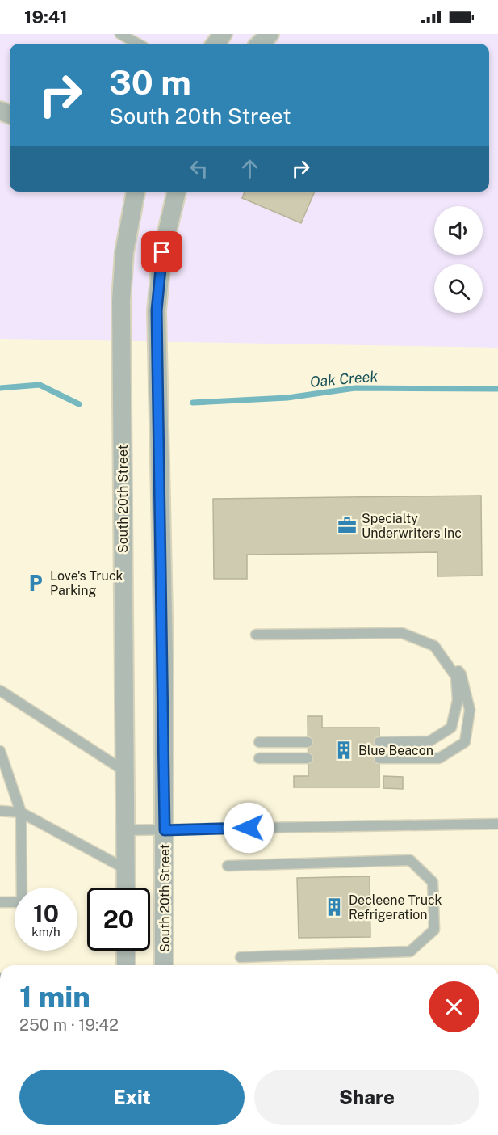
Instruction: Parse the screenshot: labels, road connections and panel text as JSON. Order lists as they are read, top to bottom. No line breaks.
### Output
{"streets":{"street":["South 20th Street"]},"water":["Oak Creek"],"places":{"office":["Specialty Underwriters Inc"],"parking":["Love's Truck Parking"],"building":["Blue Beacon","Decleene Truck Refrigeration"]},"page":{"status":"19:41","turn":["30 m","South 20th Street"],"speed":"10 km/h","limit":"20","heading":["1 min","250 m · 19:42"],"buttons":["Exit","Share"]}}
